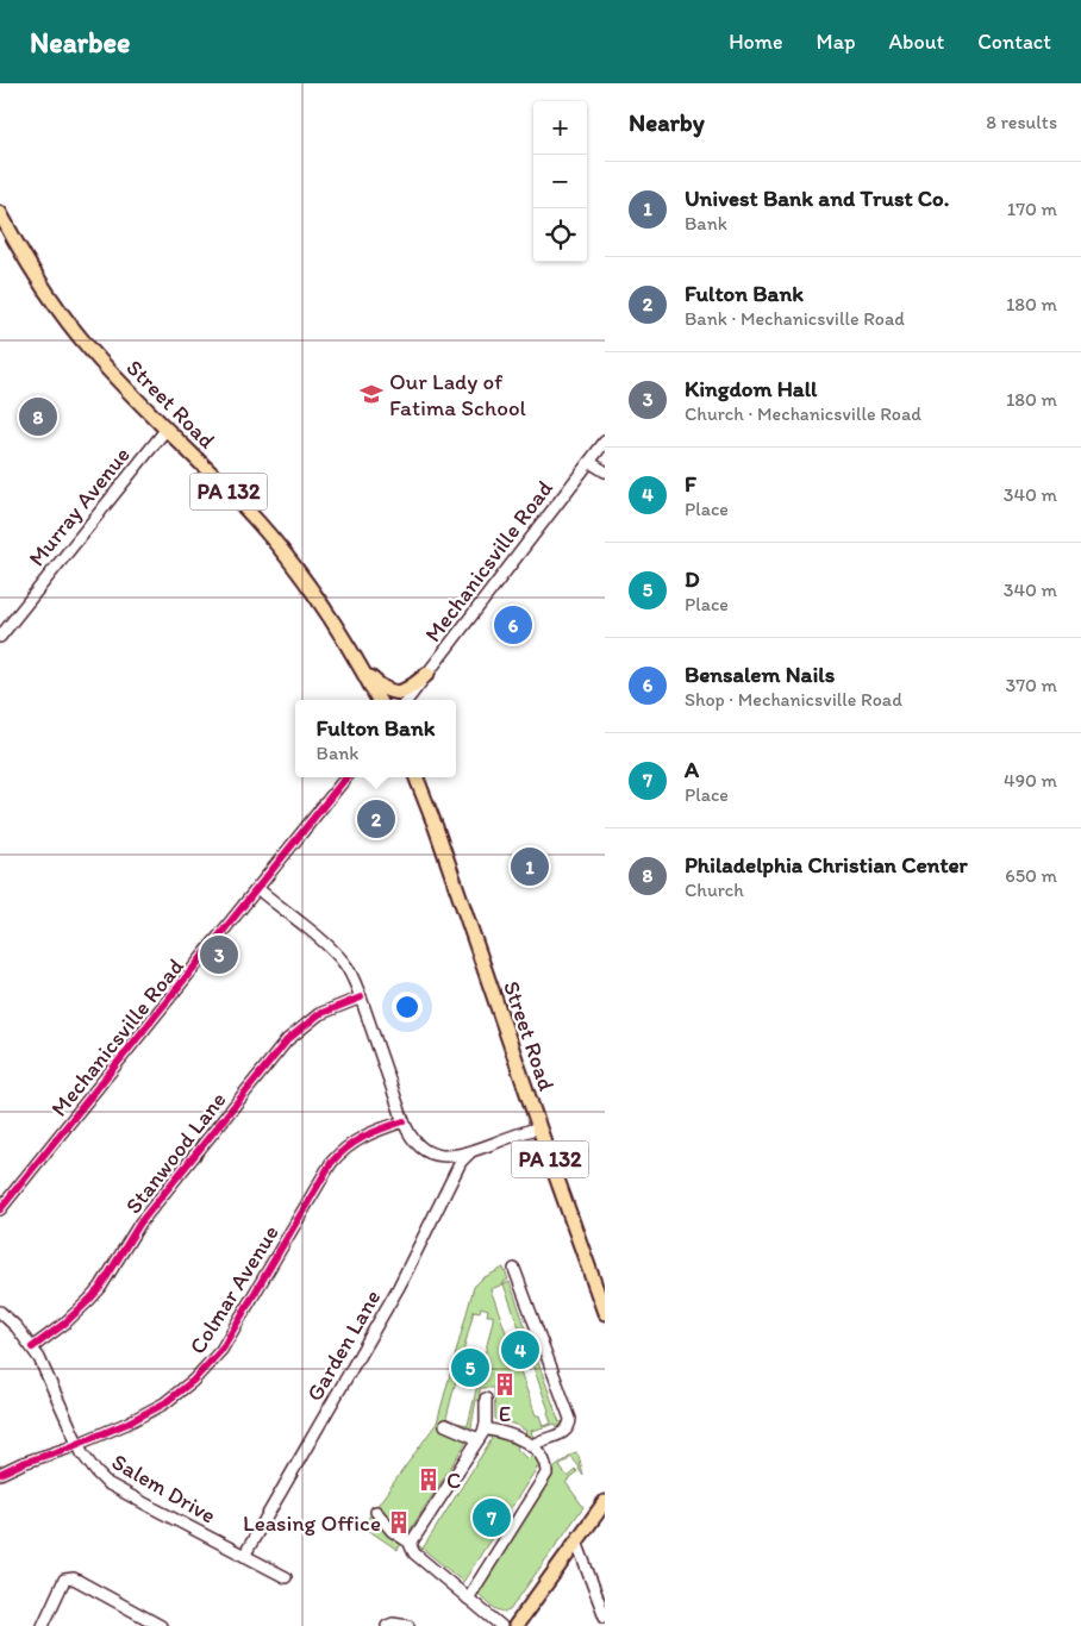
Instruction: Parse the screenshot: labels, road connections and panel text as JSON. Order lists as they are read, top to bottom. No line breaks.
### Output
{"streets":{"main road":["Street Road","PA 132"],"street":["Murray Avenue","Mechanicsville Road","Stanwood Lane","Colmar Avenue","Garden Lane","Salem Drive"]},"crossings":[["Street Road","Murray Avenue"],["Stanwood Lane","Salem Drive"],["Colmar Avenue","Salem Drive"],["Garden Lane","Salem Drive"]],"places":{"school or university":["Our Lady of Fatima School"],"building":["E","C","Leasing Office"]},"page":{"header":"Nearbee","nav":["Home","Map","About","Contact"],"heading":["Nearby","8 results"],"map_buttons":["+","−"],"list":[{"mark":"1","name":"Univest Bank and Trust Co.","note":"Bank","value":"170 m"},{"mark":"2","name":"Fulton Bank","note":"Bank · Mechanicsville Road","value":"180 m"},{"mark":"3","name":"Kingdom Hall","note":"Church · Mechanicsville Road","value":"180 m"},{"mark":"4","name":"F","note":"Place","value":"340 m"},{"mark":"5","name":"D","note":"Place","value":"340 m"},{"mark":"6","name":"Bensalem Nails","note":"Shop · Mechanicsville Road","value":"370 m"},{"mark":"7","name":"A","note":"Place","value":"490 m"},{"mark":"8","name":"Philadelphia Christian Center","note":"Church","value":"650 m"}],"pins":["8","6","2","1","3","4","5","7"],"popup":["Fulton Bank","Bank"]}}
